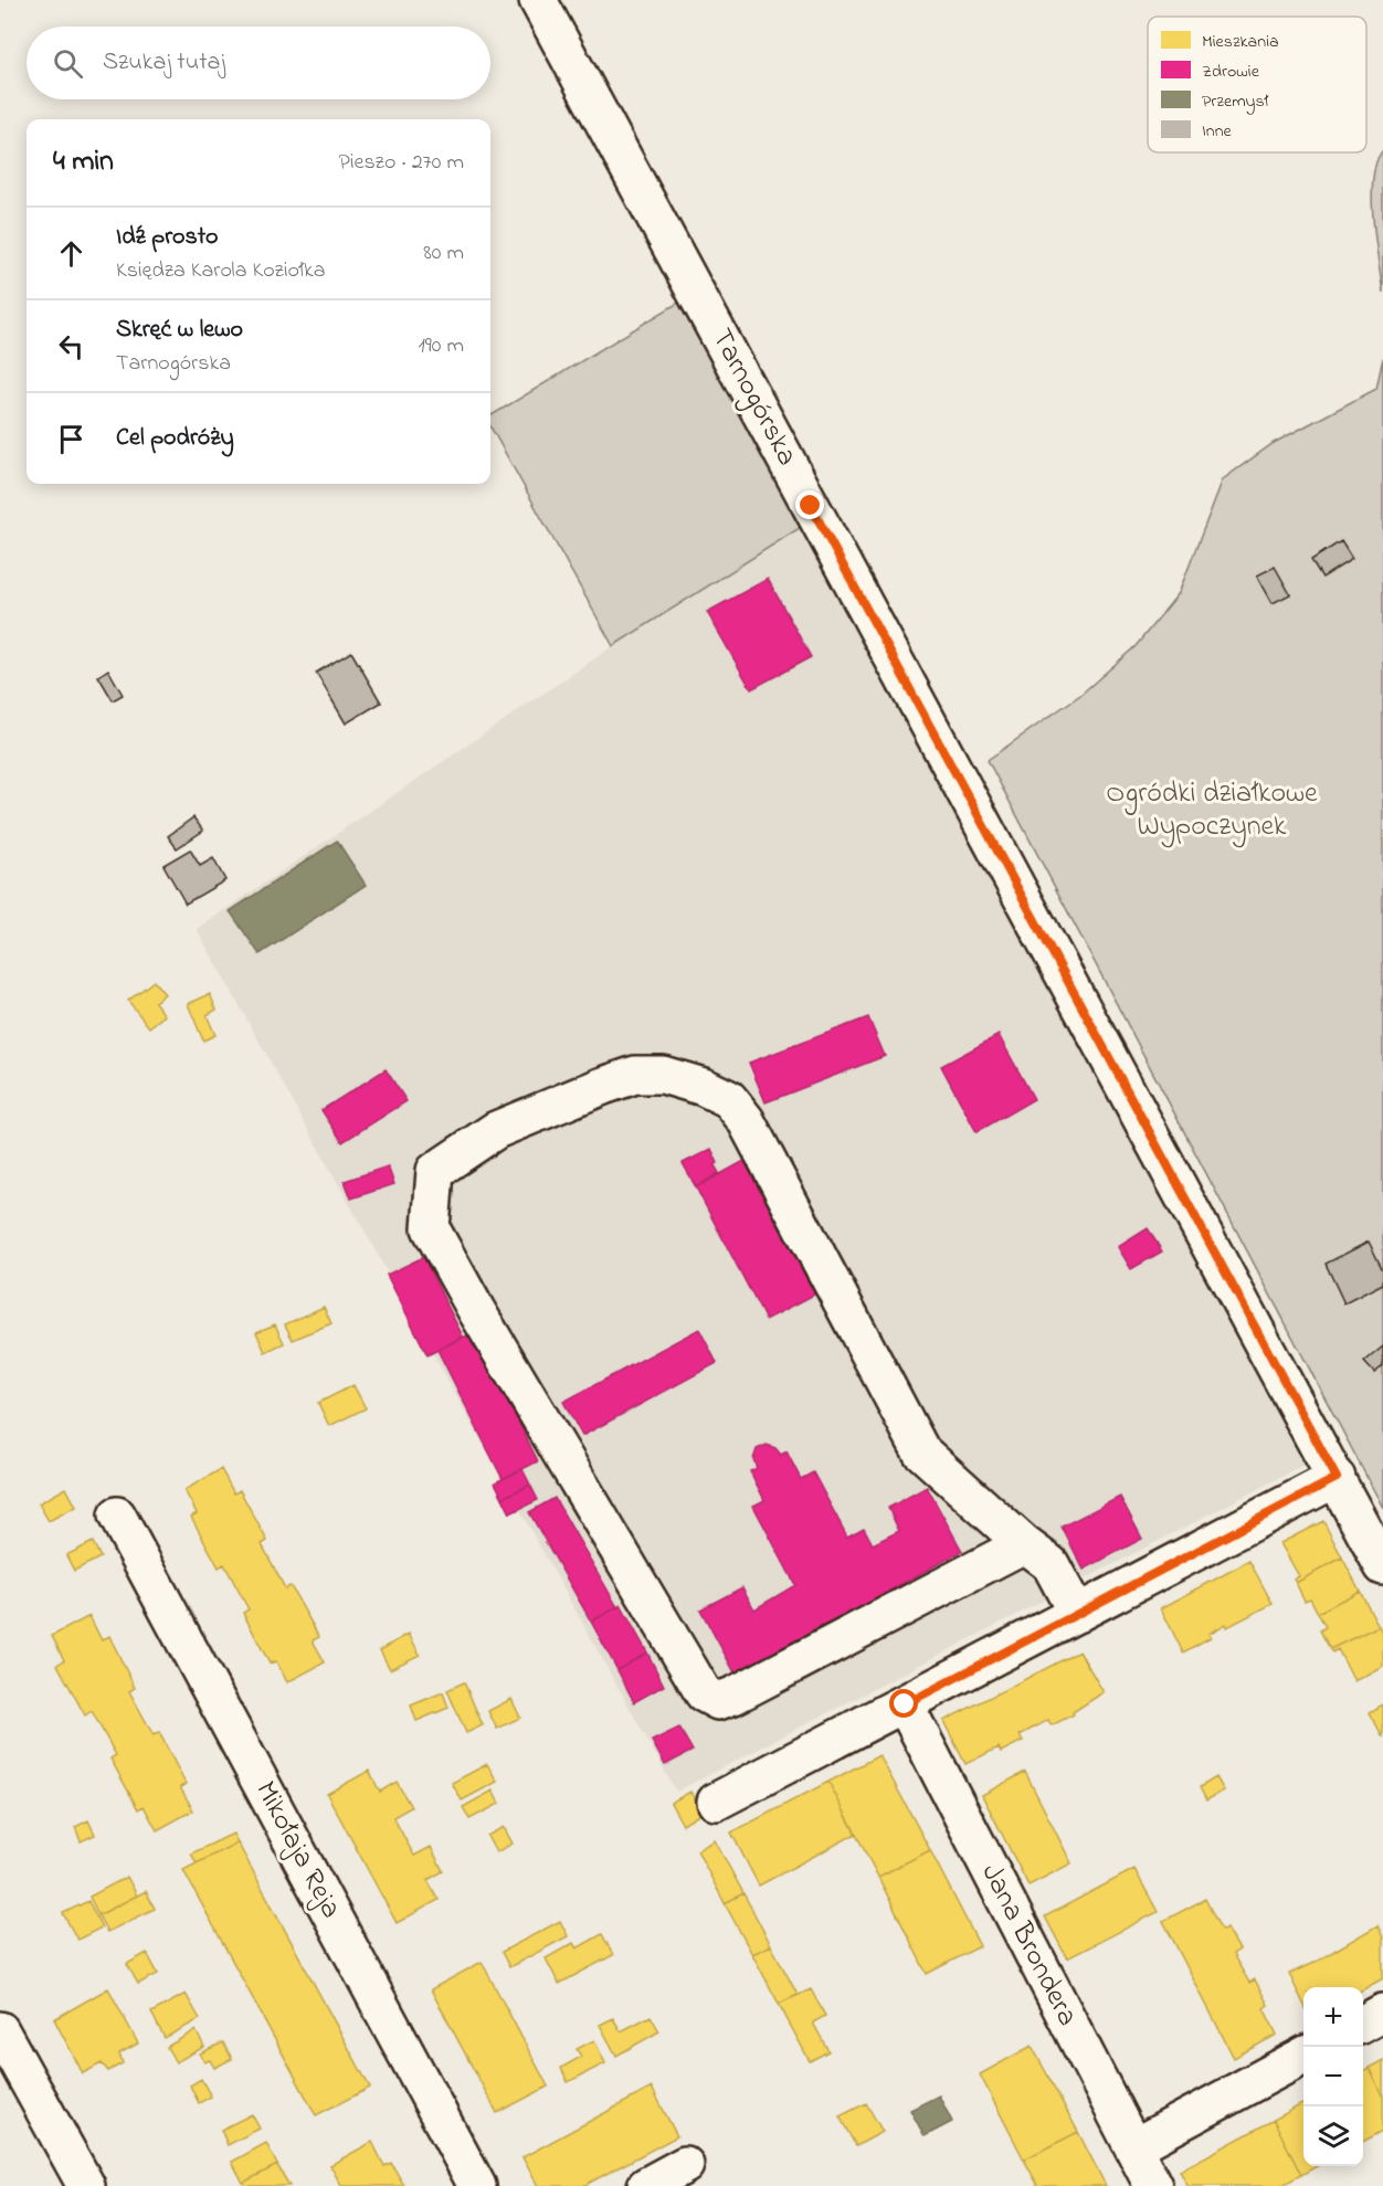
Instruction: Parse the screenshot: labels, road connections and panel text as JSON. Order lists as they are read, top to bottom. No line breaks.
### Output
{"streets":{"street":["Tarnogórska","Mikołaja Reja","Jana Brondera"]},"parks":["Ogródki działkowe Wypoczynek"],"legend":["Mieszkania","Zdrowie","Przemysł","Inne"],"page":{"search":"Szukaj tutaj","heading":["4 min","Pieszo · 270 m"],"list":[["Idź prosto","Księdza Karola Koziołka","80 m"],["Skręć w lewo","Tarnogórska","190 m"],"Cel podróży"],"map_buttons":["+","−"]}}
